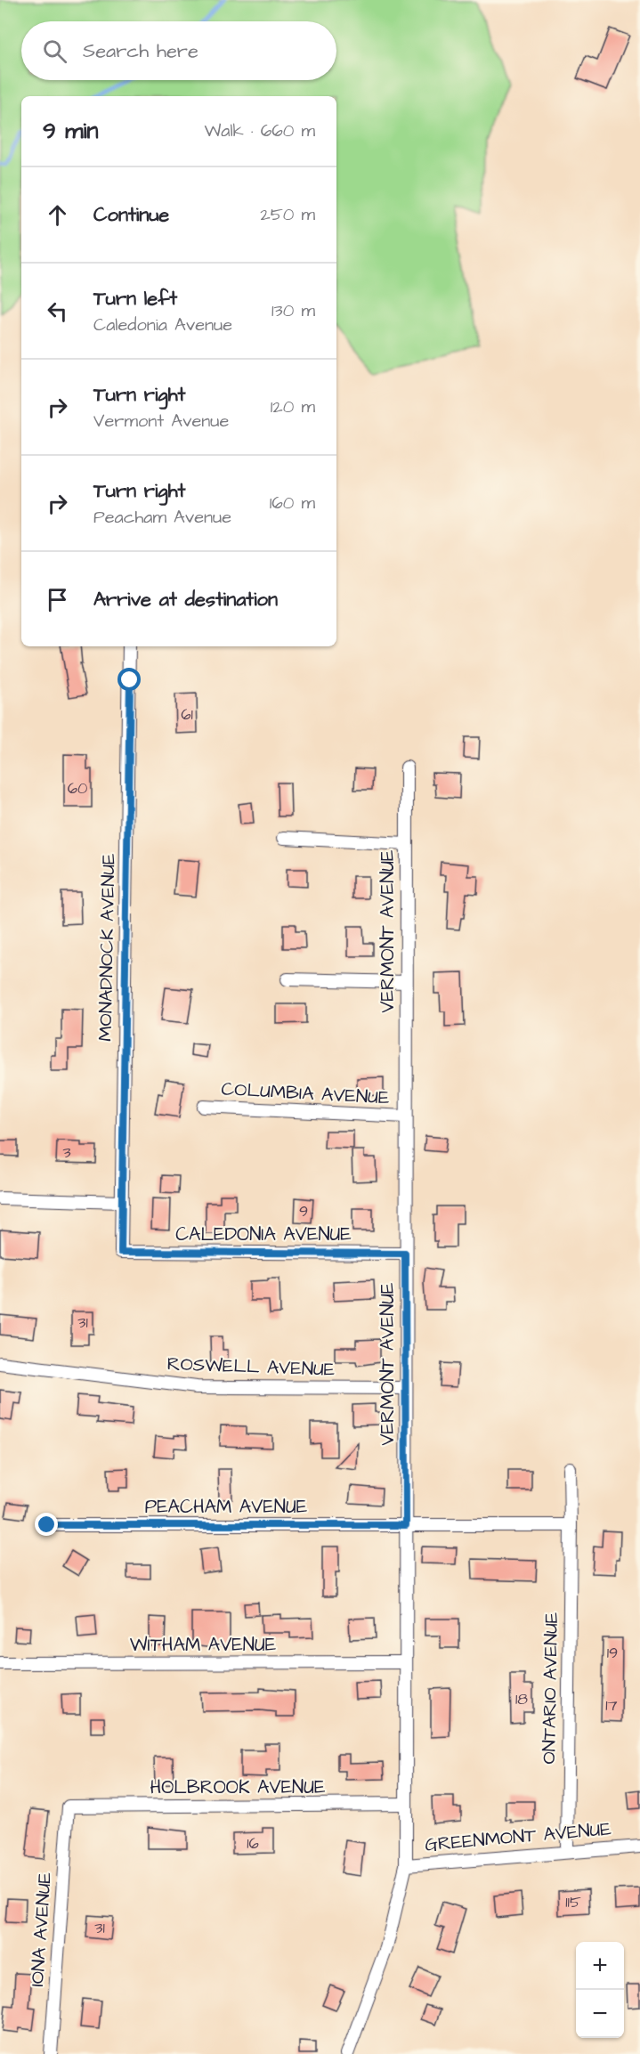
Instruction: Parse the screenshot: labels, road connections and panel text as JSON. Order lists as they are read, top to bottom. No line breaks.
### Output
{"streets":{"street":["VERMONT AVENUE","MONADNOCK AVENUE","COLUMBIA AVENUE","CALEDONIA AVENUE","ROSWELL AVENUE","PEACHAM AVENUE","WITHAM AVENUE","ONTARIO AVENUE","HOLBROOK AVENUE","GREENMONT AVENUE","IONA AVENUE"]},"crossings":[["VERMONT AVENUE","COLUMBIA AVENUE"],["VERMONT AVENUE","CALEDONIA AVENUE"],["VERMONT AVENUE","ROSWELL AVENUE"],["VERMONT AVENUE","PEACHAM AVENUE"],["VERMONT AVENUE","WITHAM AVENUE"],["VERMONT AVENUE","HOLBROOK AVENUE"],["VERMONT AVENUE","GREENMONT AVENUE"],["MONADNOCK AVENUE","CALEDONIA AVENUE"],["ONTARIO AVENUE","GREENMONT AVENUE"],["HOLBROOK AVENUE","IONA AVENUE"]],"house_numbers":["61","60","3","9","31","19","18","17","16","115","31"],"page":{"search":"Search here","heading":["9 min","Walk · 660 m"],"list":[["Continue","250 m"],["Turn left","Caledonia Avenue","130 m"],["Turn right","Vermont Avenue","120 m"],["Turn right","Peacham Avenue","160 m"],"Arrive at destination"],"map_buttons":["+","−"]}}
